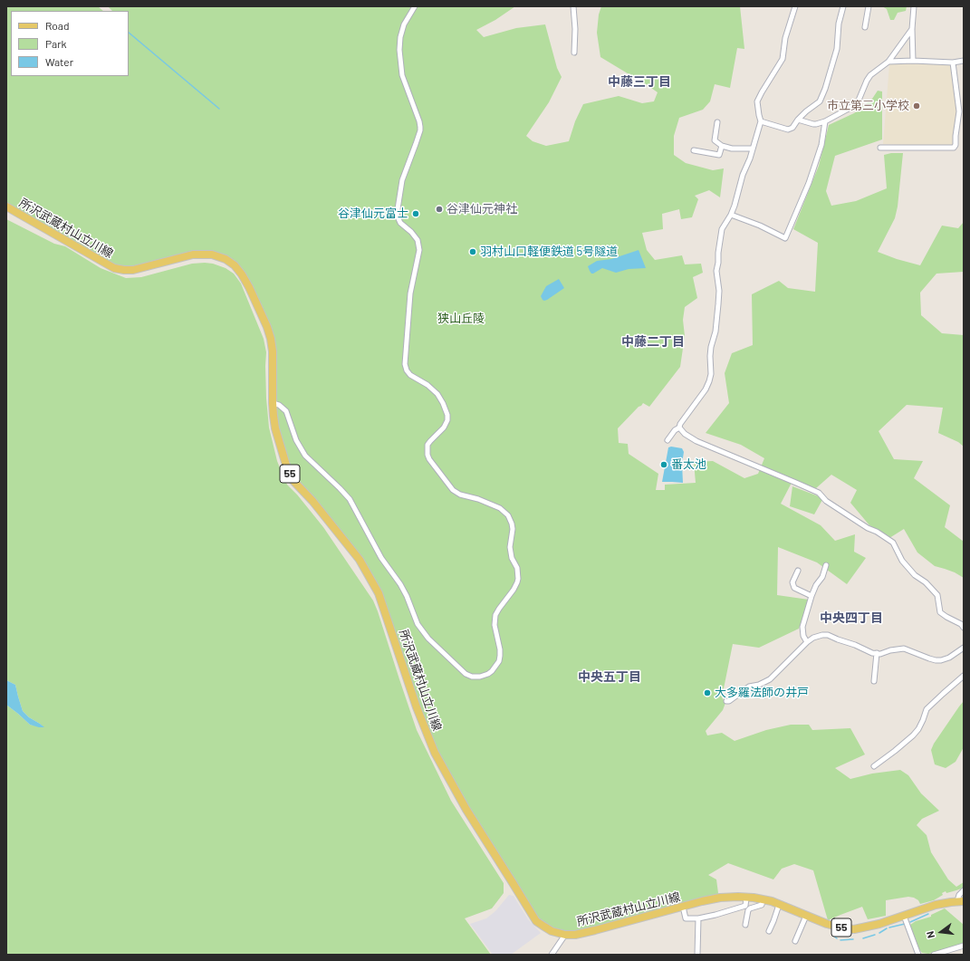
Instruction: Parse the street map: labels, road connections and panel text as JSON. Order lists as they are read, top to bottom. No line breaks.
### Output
{"streets":{"main road":["所沢武蔵村山立川線","55"]},"districts":["中藤三丁目","中藤二丁目","中央四丁目","中央五丁目"],"parks":["狭山丘陵"],"places":["市立第三小学校","谷津仙元神社","谷津仙元富士","羽村山口軽便鉄道 5号隧道","番太池","大多羅法師の井戸"],"legend":["Road","Park","Water"],"north":"left"}
